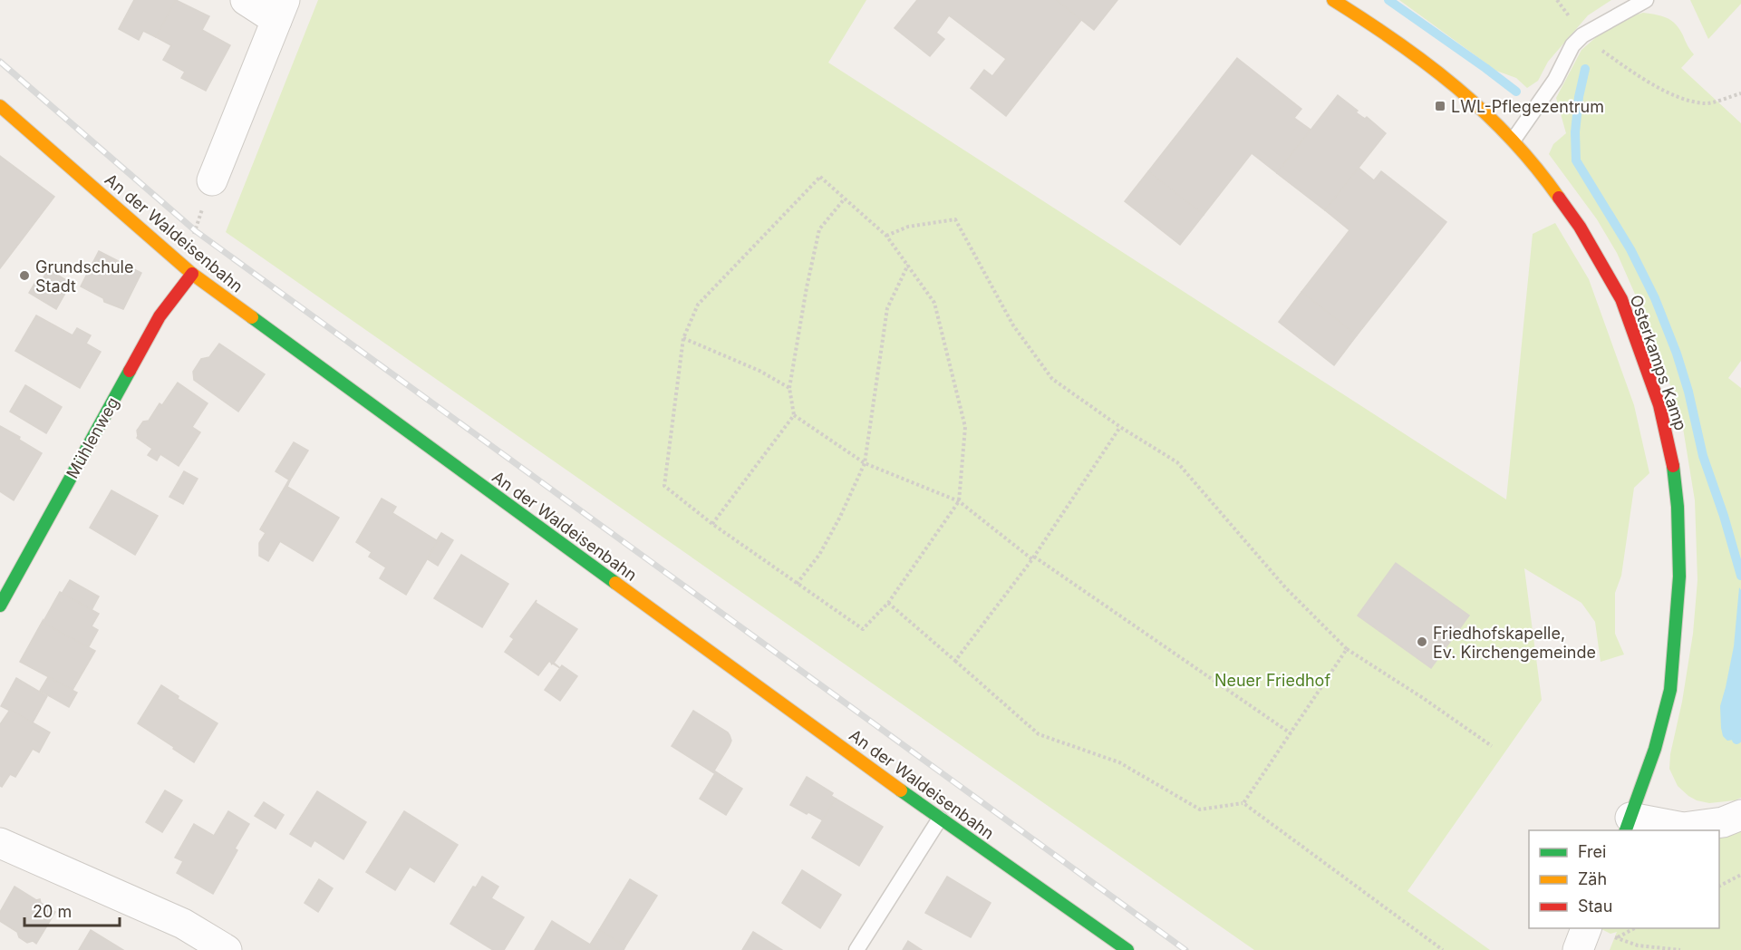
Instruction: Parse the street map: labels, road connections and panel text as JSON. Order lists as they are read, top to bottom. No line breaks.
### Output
{"streets":{"street":["An der Waldeisenbahn","Osterkamps Kamp","Mühlenweg"]},"crossings":[["An der Waldeisenbahn","Mühlenweg"]],"parks":["Neuer Friedhof"],"places":{"transit":["LWL-Pflegezentrum"],"other":["Grundschule Stadt","Friedhofskapelle, Ev. Kirchengemeinde"]},"legend":["Frei","Zäh","Stau"],"scale_bar":"20 m"}
